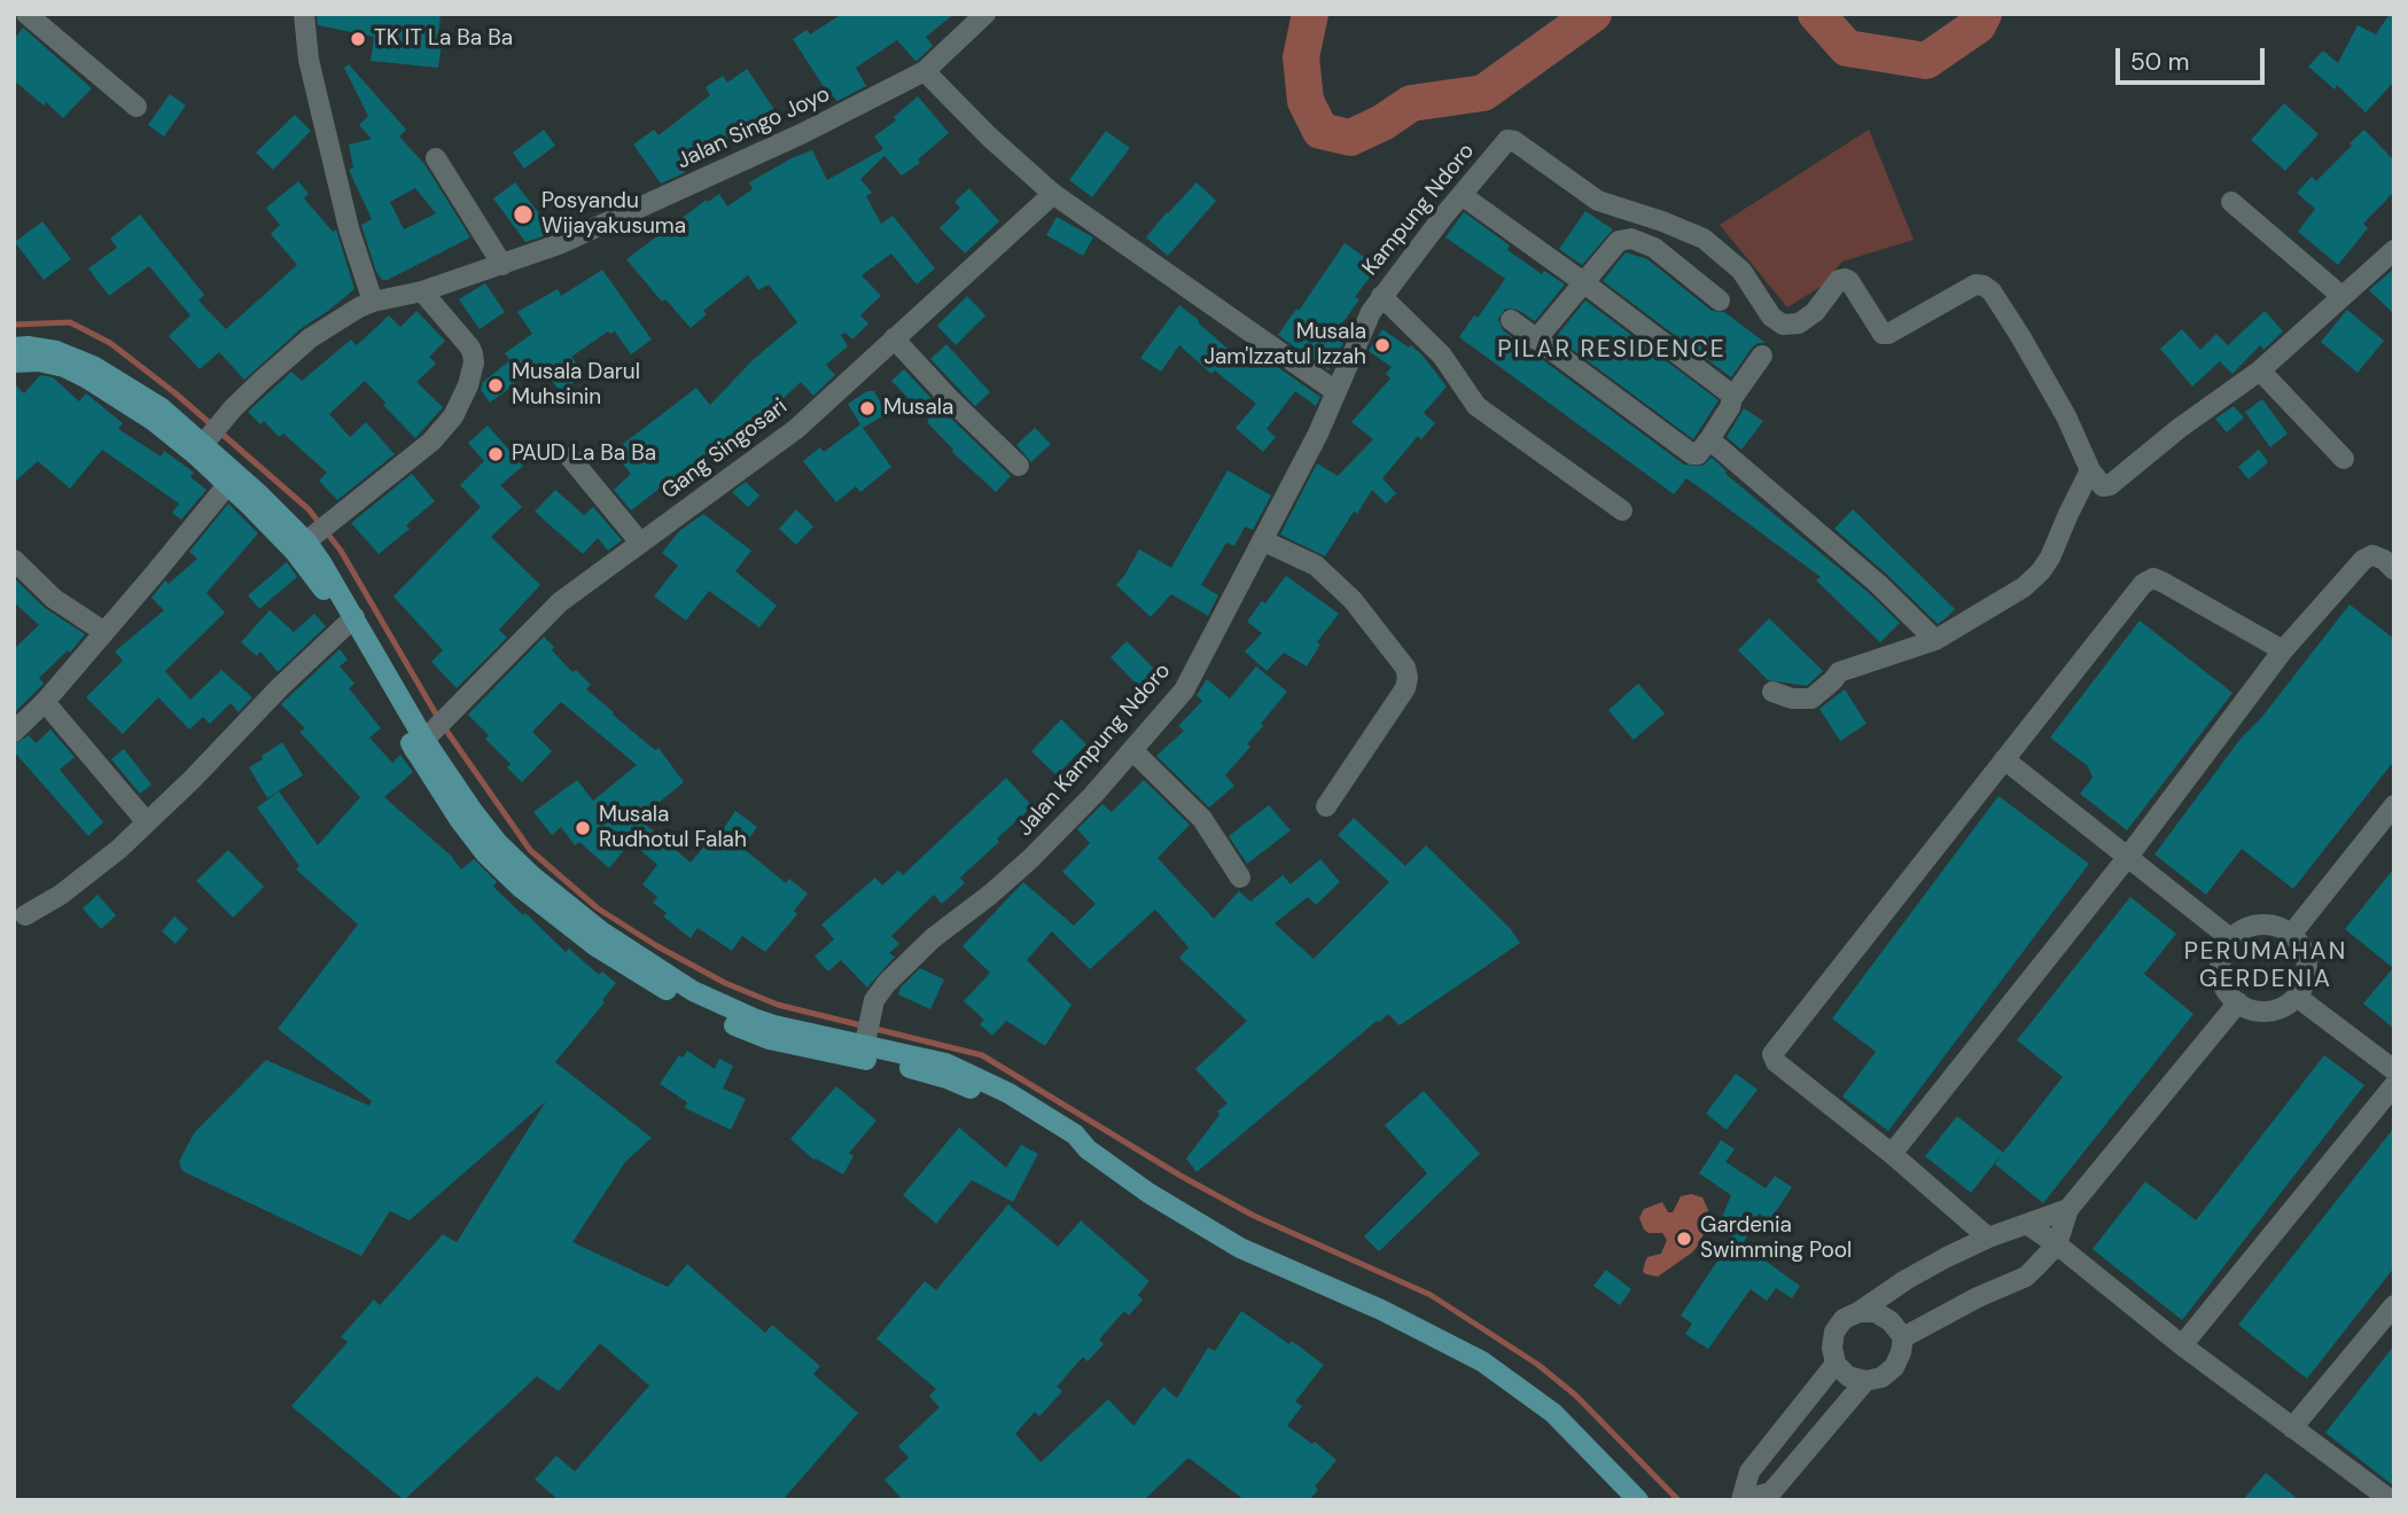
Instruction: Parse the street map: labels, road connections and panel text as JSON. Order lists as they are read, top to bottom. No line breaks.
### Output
{"streets":{"street":["Jalan Singo Joyo","Kampung Ndoro","Gang Singosari","Jalan Kampung Ndoro"]},"crossings":[["Kampung Ndoro","Jalan Kampung Ndoro"]],"districts":["PILAR RESIDENCE","PERUMAHAN GERDENIA"],"places":["TK IT La Ba Ba","Posyandu Wijayakusuma","Musala Jam'Izzatul Izzah","Musala Darul Muhsinin","Musala","PAUD La Ba Ba","Musala Rudhotul Falah","Gardenia Swimming Pool"],"scale_bar":"50 m"}
